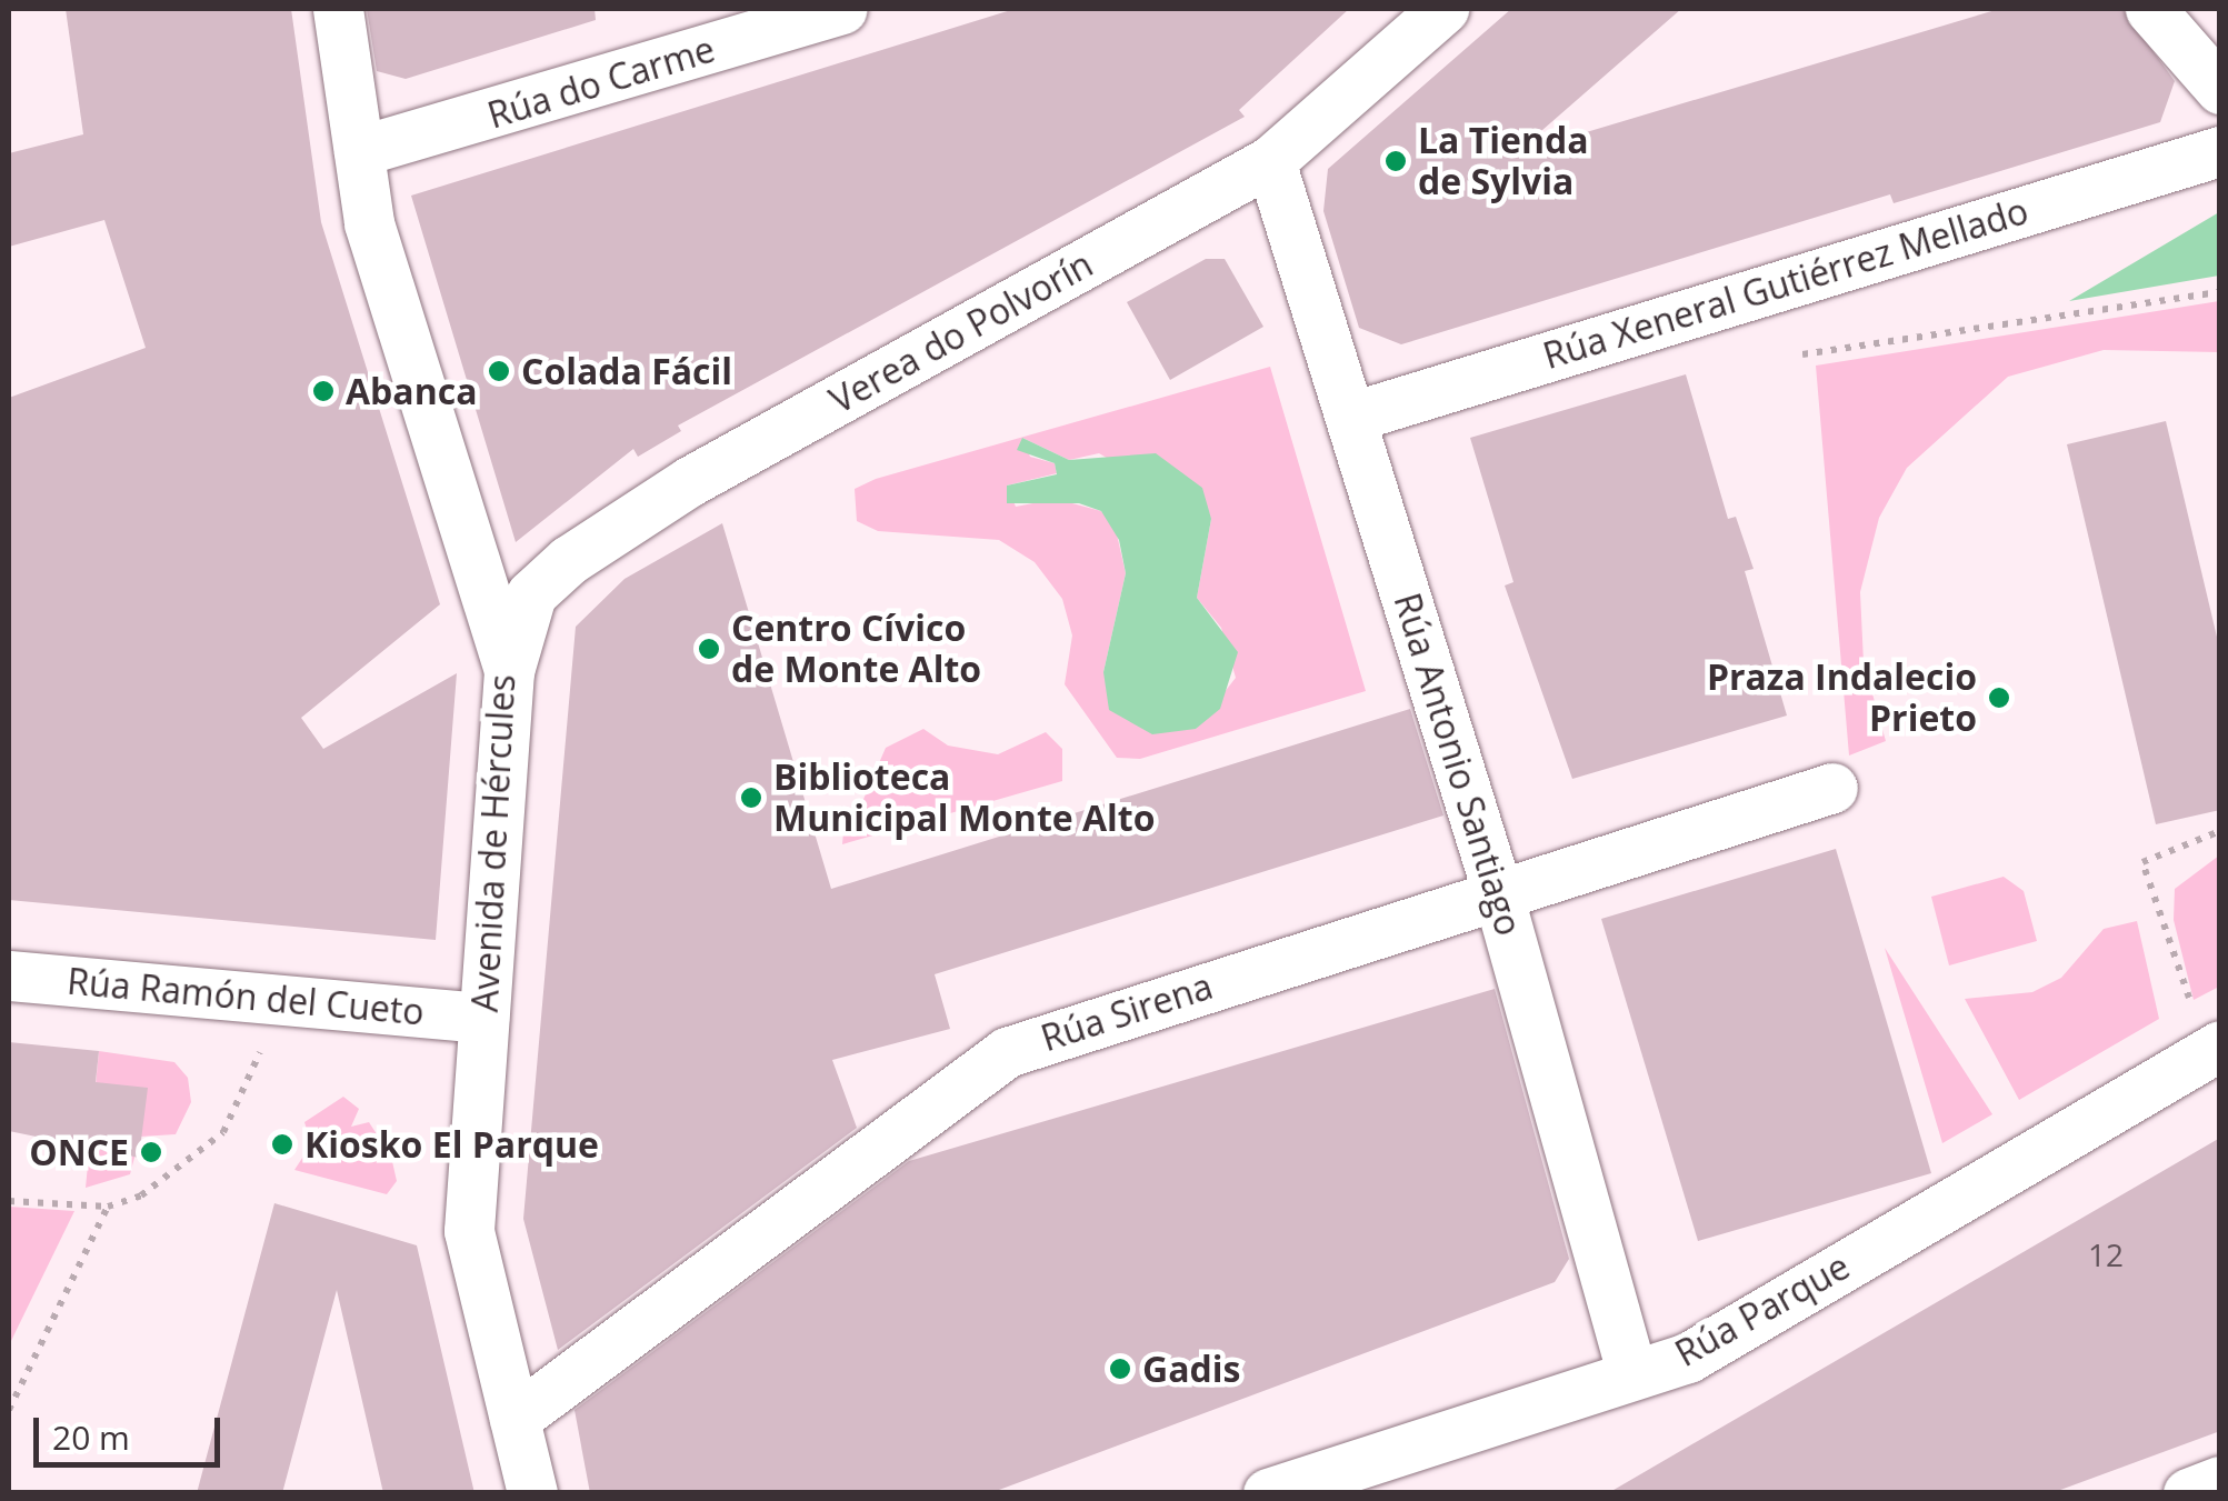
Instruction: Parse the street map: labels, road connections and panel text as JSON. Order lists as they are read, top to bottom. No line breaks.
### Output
{"streets":{"street":["Rúa do Carme","Rúa Xeneral Gutiérrez Mellado","Verea do Polvorín","Rúa Antonio Santiago","Avenida de Hércules","Rúa Ramón del Cueto","Rúa Sirena","Rúa Parque"]},"crossings":[["Rúa do Carme","Avenida de Hércules"],["Rúa Xeneral Gutiérrez Mellado","Rúa Antonio Santiago"],["Verea do Polvorín","Rúa Antonio Santiago"],["Verea do Polvorín","Avenida de Hércules"],["Rúa Antonio Santiago","Rúa Sirena"],["Rúa Antonio Santiago","Rúa Parque"],["Avenida de Hércules","Rúa Ramón del Cueto"],["Avenida de Hércules","Rúa Sirena"]],"places":["La Tienda de Sylvia","Colada Fácil","Abanca","Centro Cívico de Monte Alto","Praza Indalecio Prieto","Biblioteca Municipal Monte Alto","Kiosko El Parque","ONCE","Gadis"],"house_numbers":["12"],"scale_bar":"20 m"}
